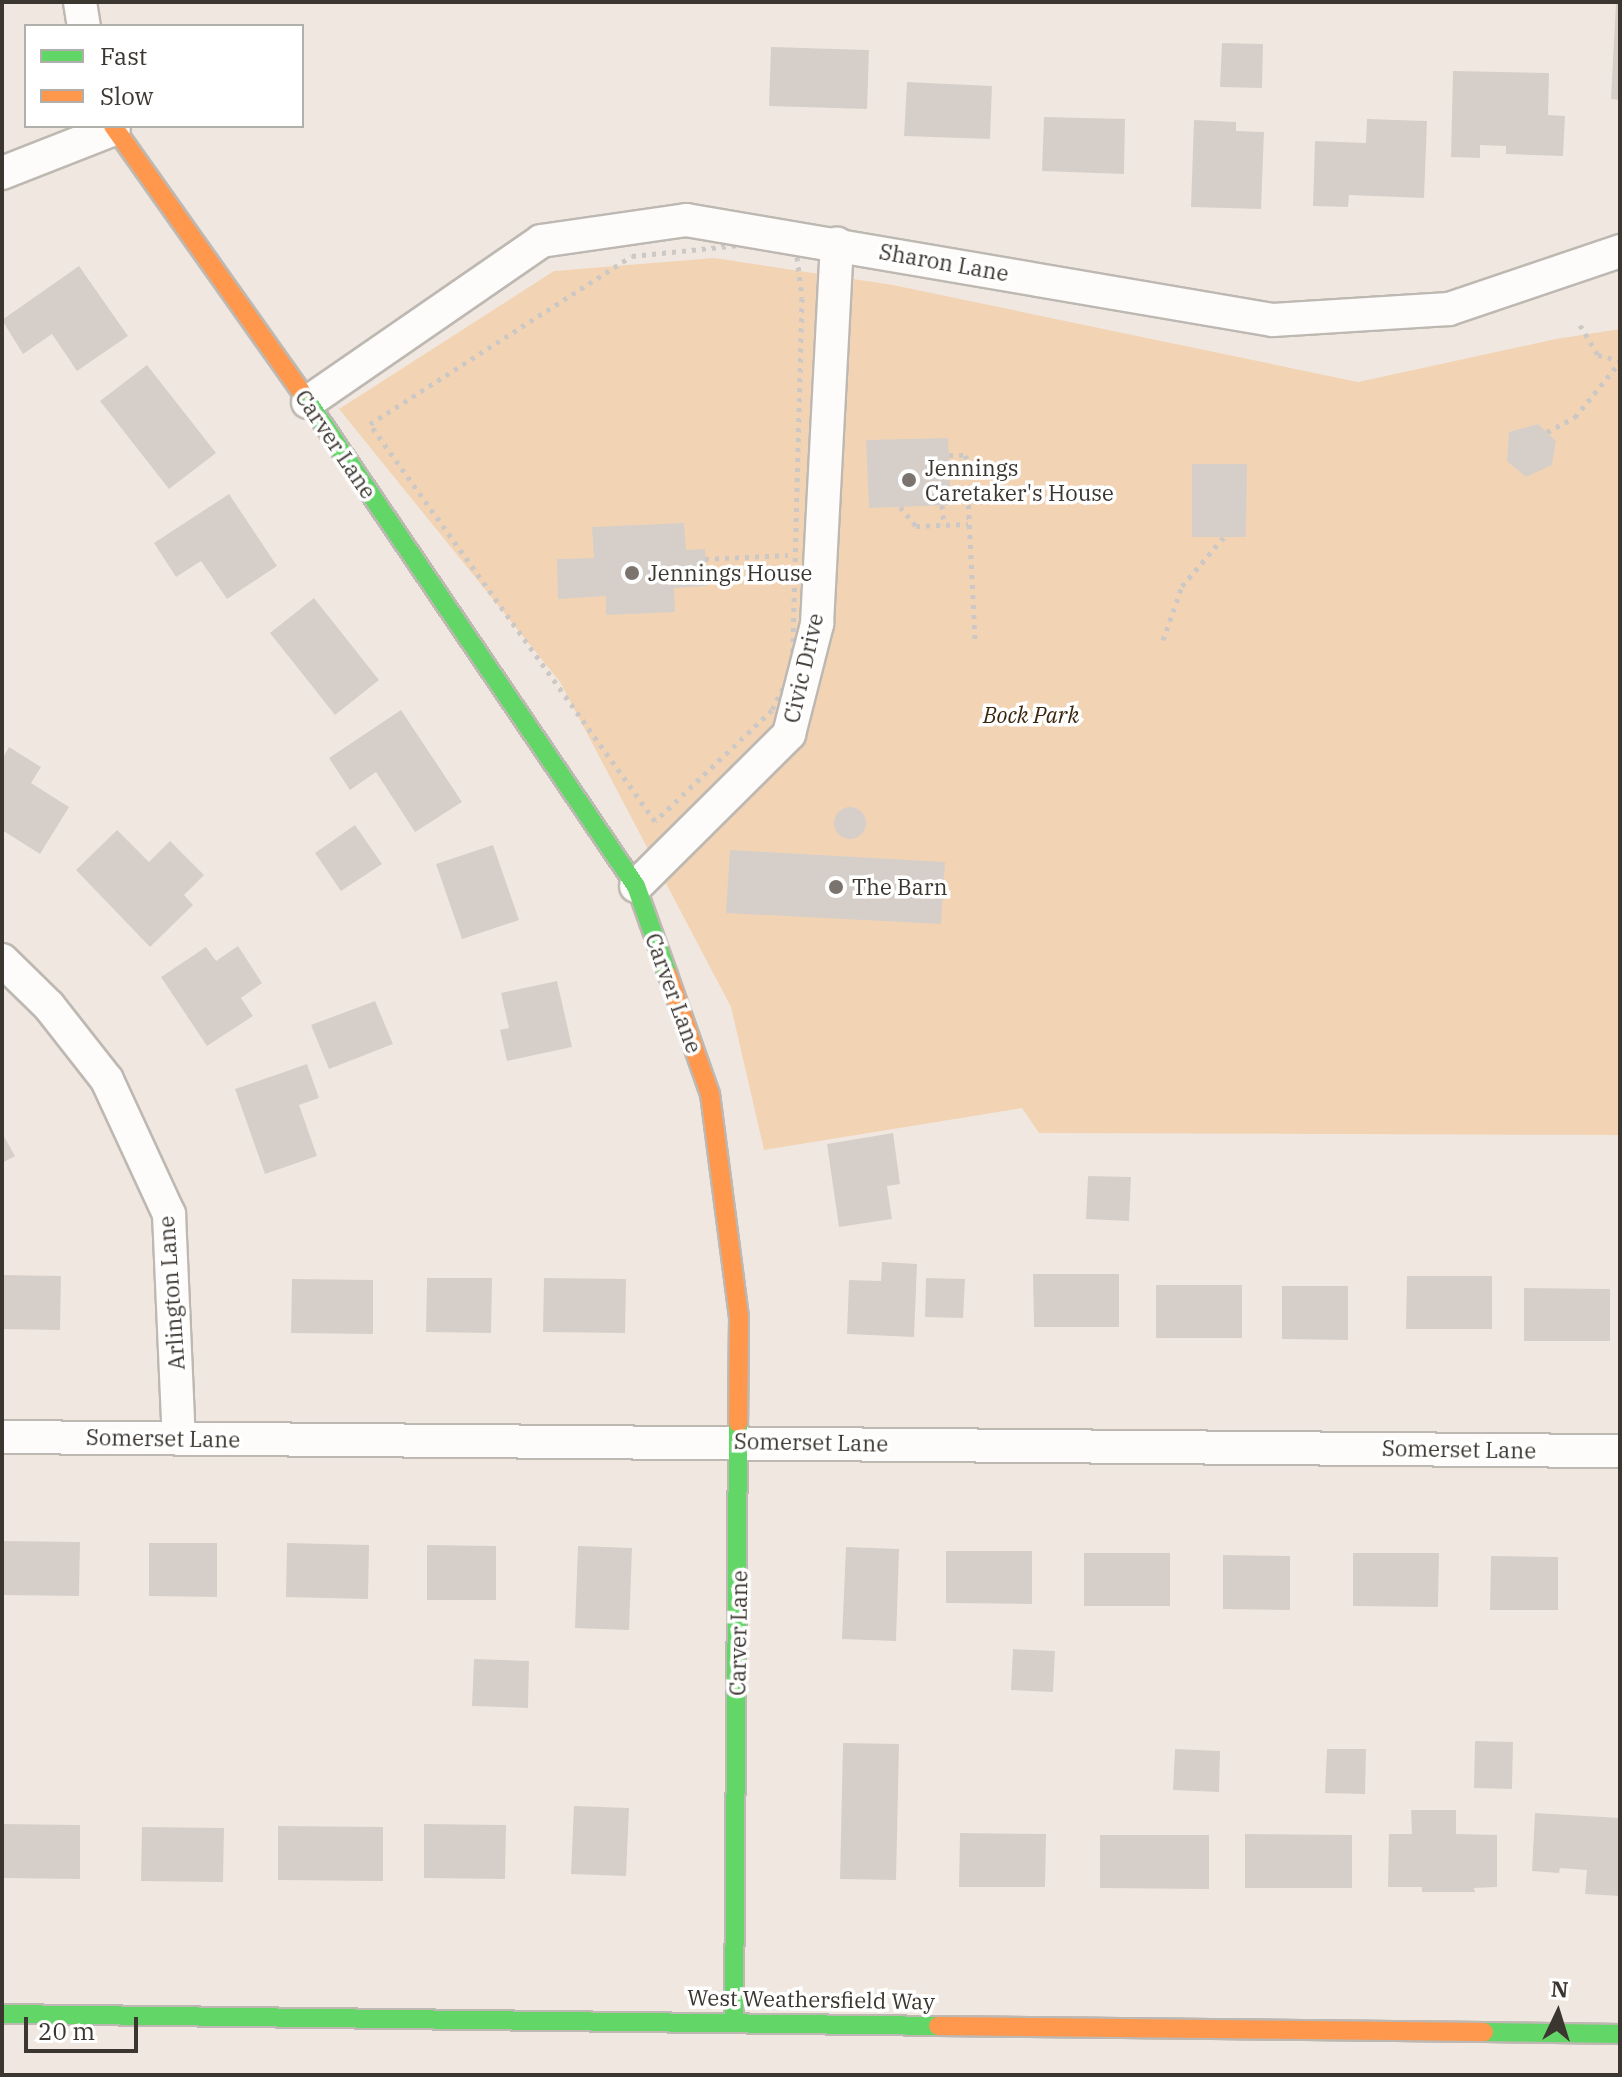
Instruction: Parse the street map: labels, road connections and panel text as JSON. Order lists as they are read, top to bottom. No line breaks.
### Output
{"streets":{"street":["Sharon Lane","Carver Lane","Civic Drive","Arlington Lane","Somerset Lane","West Weathersfield Way"]},"crossings":[["Sharon Lane","Carver Lane"],["Sharon Lane","Civic Drive"],["Carver Lane","Civic Drive"],["Carver Lane","Somerset Lane"],["Carver Lane","West Weathersfield Way"],["Arlington Lane","Somerset Lane"]],"parks":["Bock Park"],"places":["Jennings Caretaker's House","Jennings House","The Barn"],"legend":["Fast","Slow"],"scale_bar":"20 m","north":"top"}
